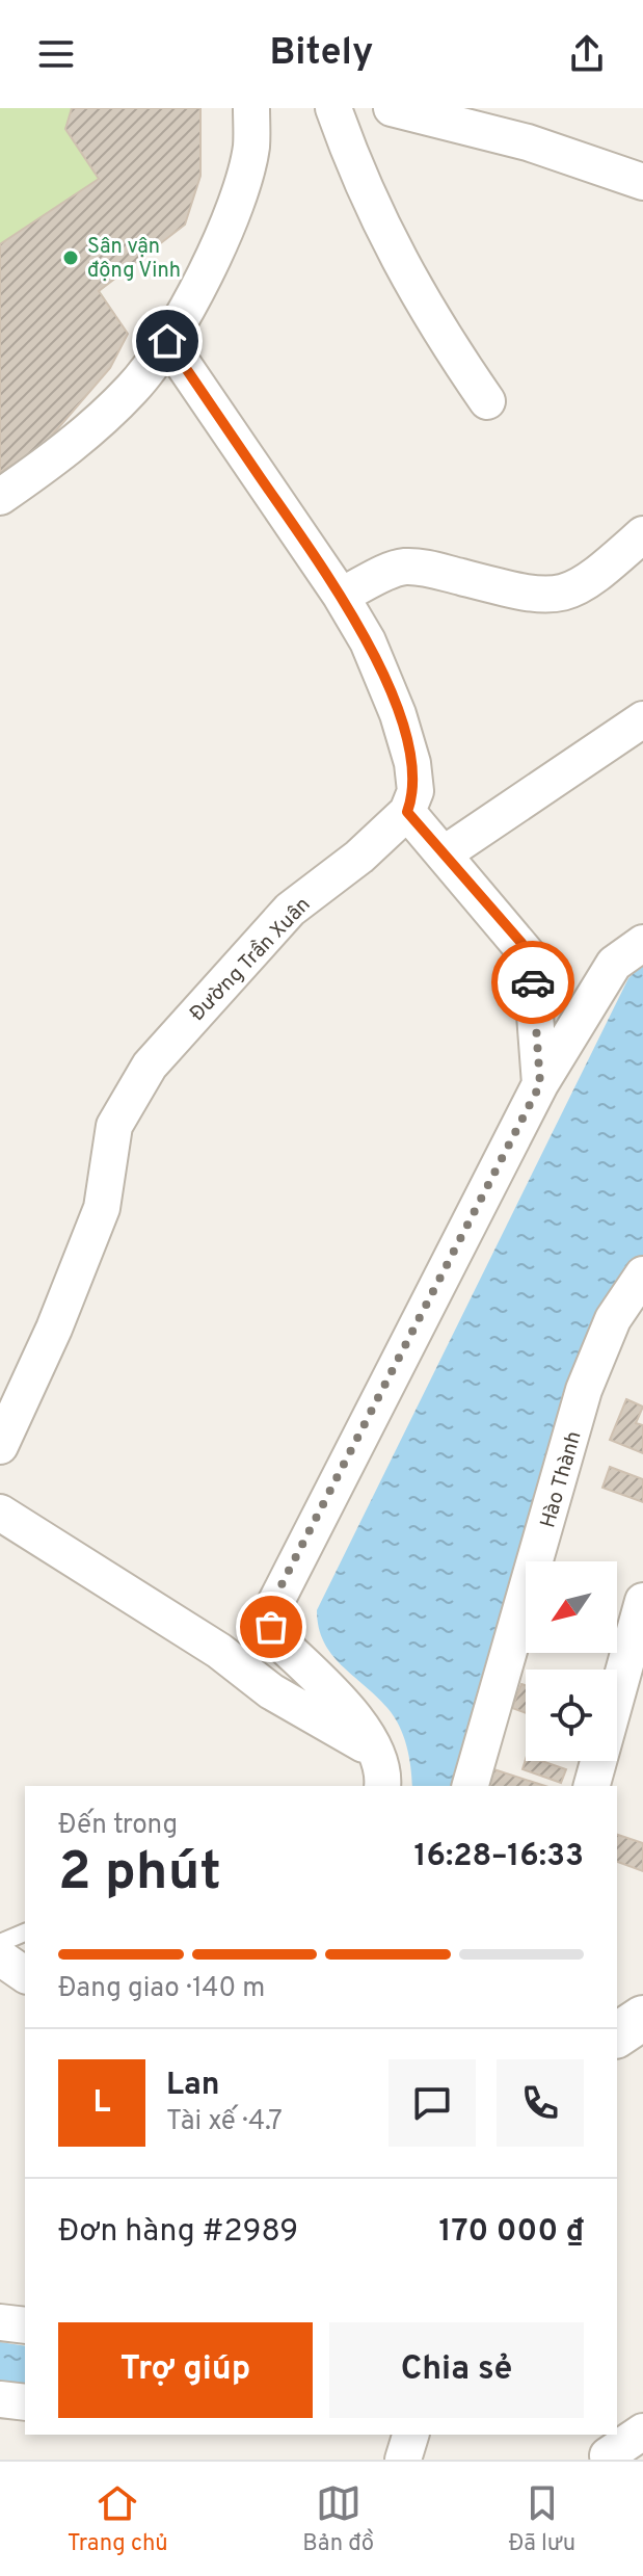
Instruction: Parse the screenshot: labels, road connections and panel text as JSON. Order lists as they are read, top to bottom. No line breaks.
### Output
{"streets":{"street":["Đường Trần Xuân","Hào Thành"]},"places":["Sân vận động Vinh"],"north":"bottom left","page":{"header":"Bitely","heading":["2 phút","Đến trong","16:28–16:33"],"panel":["Lan","Tài xế · 4.7","Đơn hàng #2989","170 000 ₫"],"bar":"Đang giao · 140 m","round":"L","buttons":["Trợ giúp","Chia sẻ"],"tabs":["Trang chủ","Bản đồ","Đã lưu"]}}
